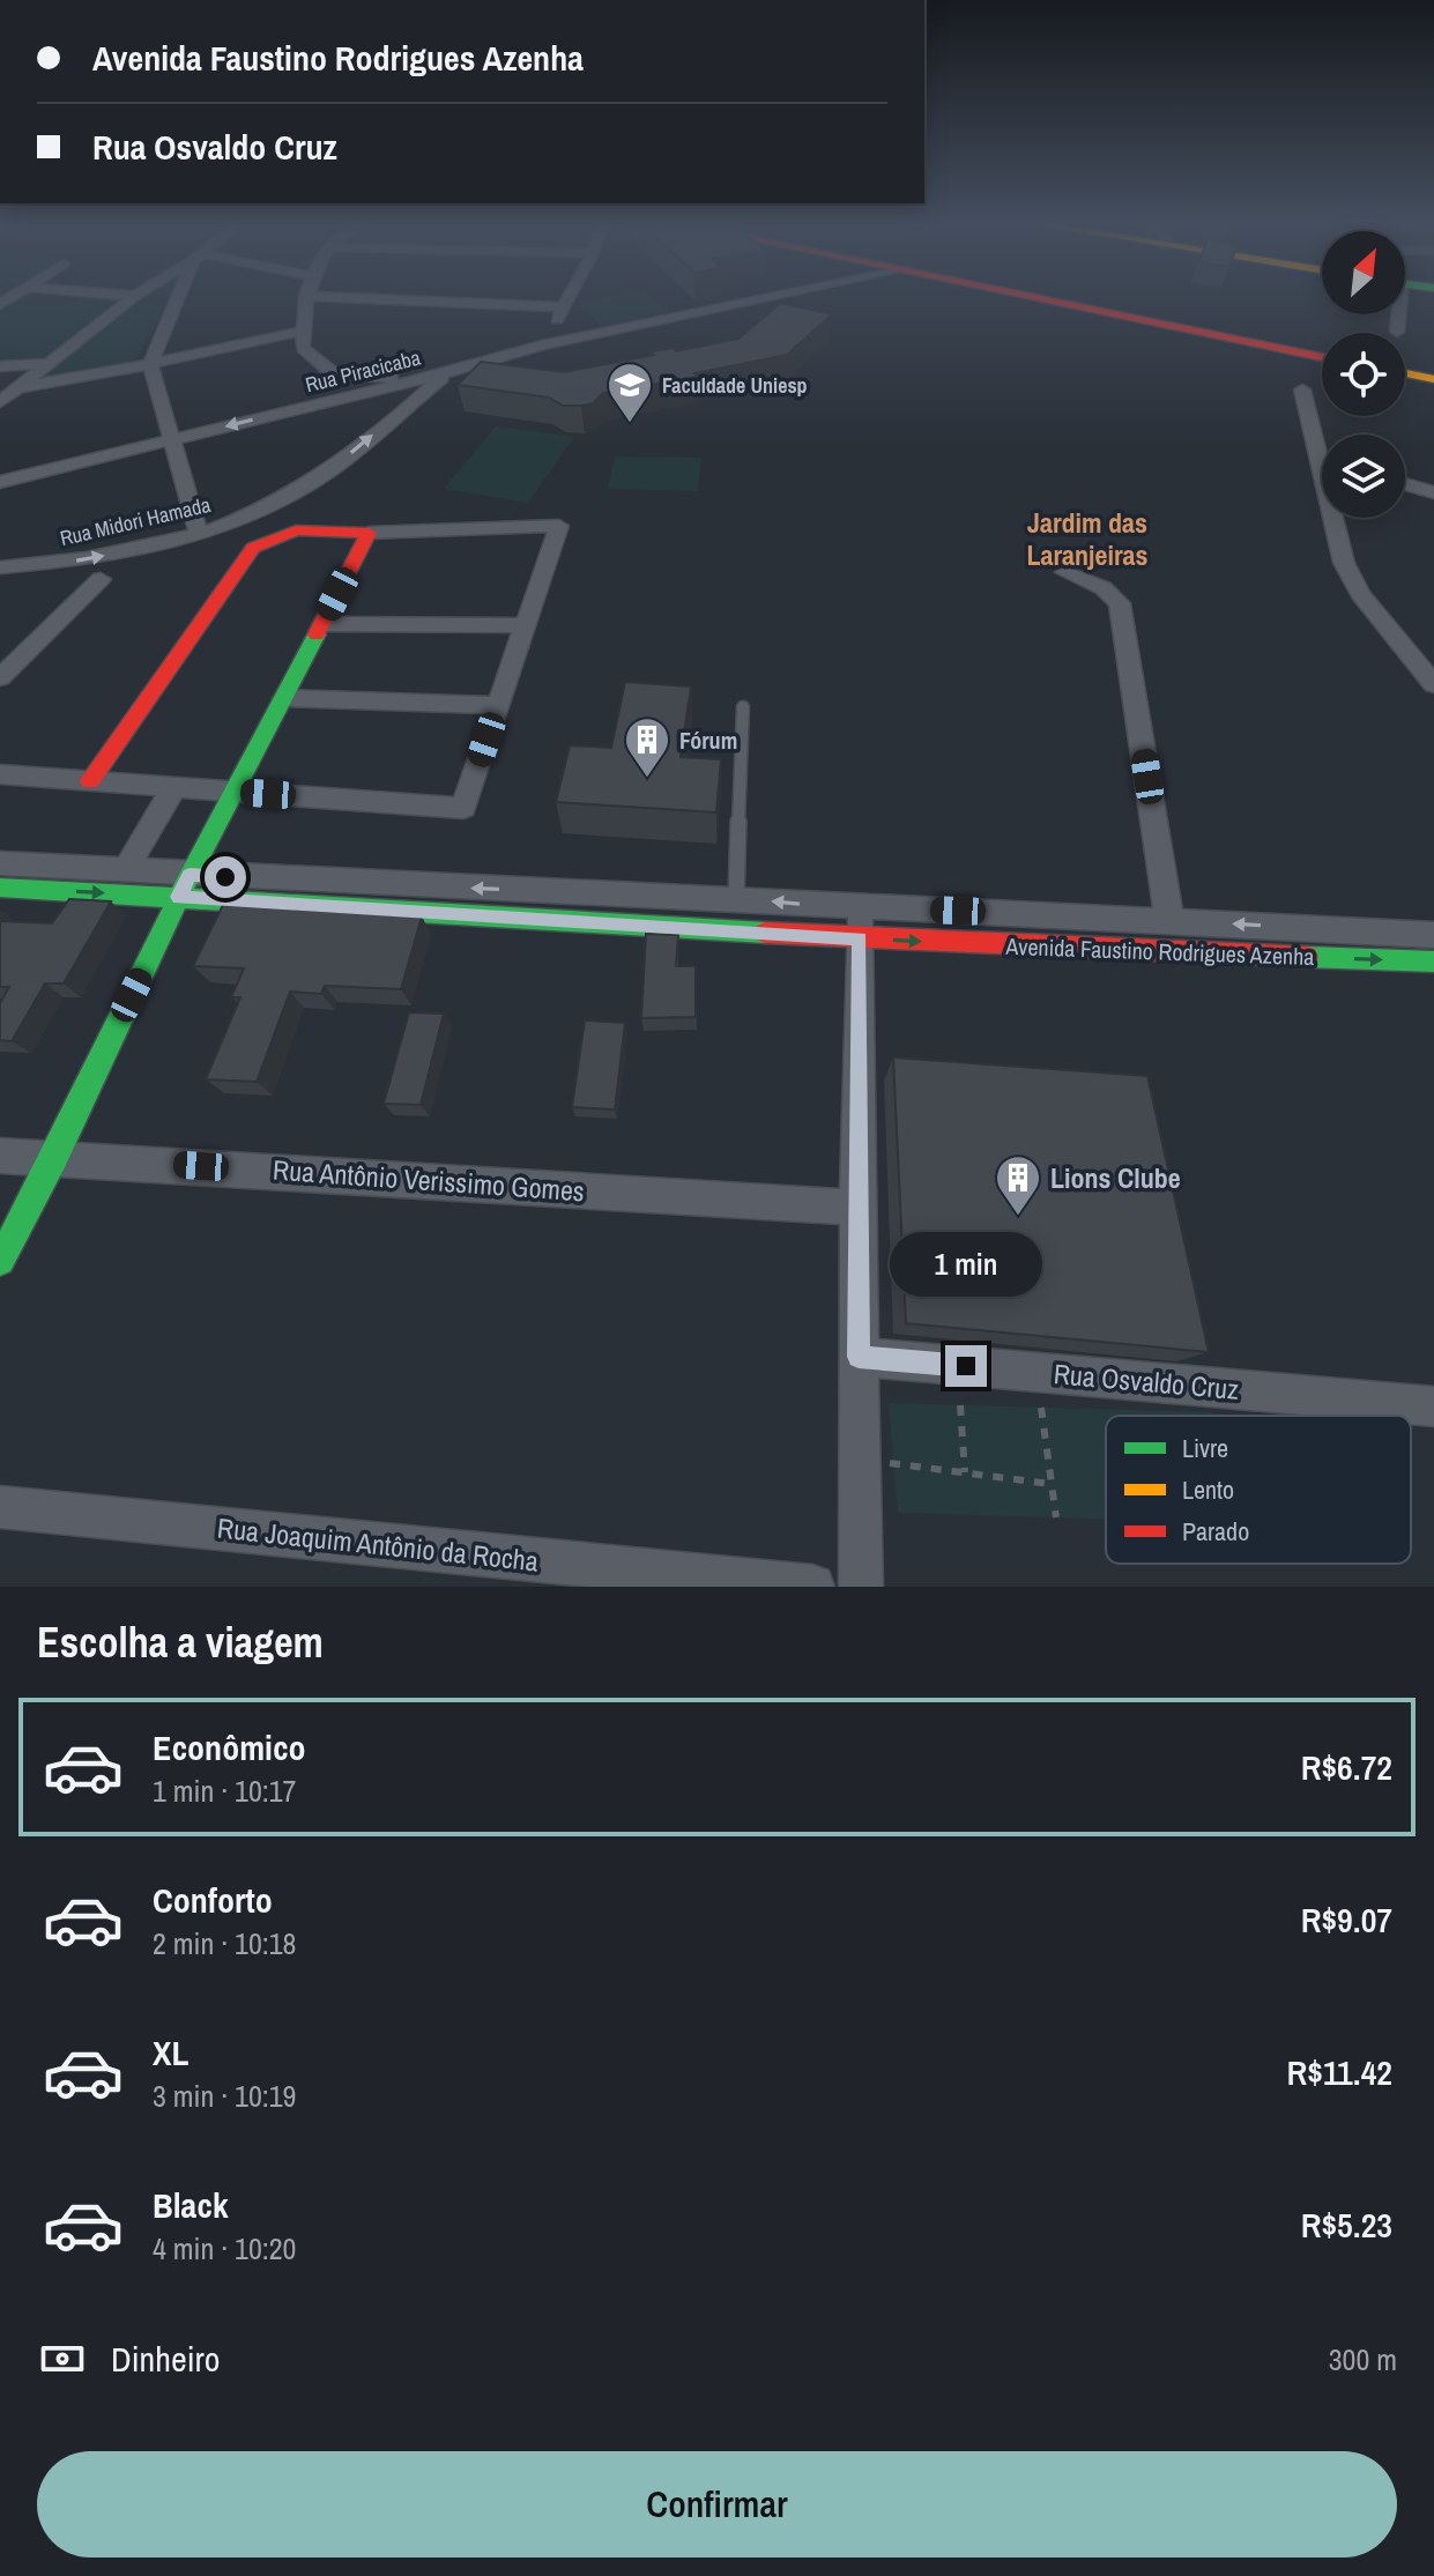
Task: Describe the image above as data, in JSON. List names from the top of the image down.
{
  "streets": {
    "street": [
      "Rua Piracicaba",
      "Rua Midori Hamada",
      "Avenida Faustino Rodrigues Azenha",
      "Rua Antônio Verissimo Gomes",
      "Rua Osvaldo Cruz",
      "Rua Joaquim Antônio da Rocha"
    ]
  },
  "crossings": [
    ["Rua Piracicaba", "Rua Midori Hamada"]
  ],
  "districts": ["Jardim das Laranjeiras"],
  "places": {
    "school or university": ["Faculdade Uniesp"],
    "building": ["Fórum", "Lions Clube"]
  },
  "legend": ["Livre", "Lento", "Parado"],
  "north": "top right",
  "page": {
    "banner": ["Avenida Faustino Rodrigues Azenha", "Rua Osvaldo Cruz"],
    "bubble": "1 min",
    "heading": "Escolha a viagem",
    "list": [
      {
        "name": "Econômico",
        "note": "1 min · 10:17",
        "value": "R$6.72"
      },
      {
        "name": "Conforto",
        "note": "2 min · 10:18",
        "value": "R$9.07"
      },
      {
        "name": "XL",
        "note": "3 min · 10:19",
        "value": "R$11.42"
      },
      {
        "name": "Black",
        "note": "4 min · 10:20",
        "value": "R$5.23"
      }
    ],
    "pay": ["Dinheiro", "300 m"],
    "buttons": "Confirmar"
  }
}
